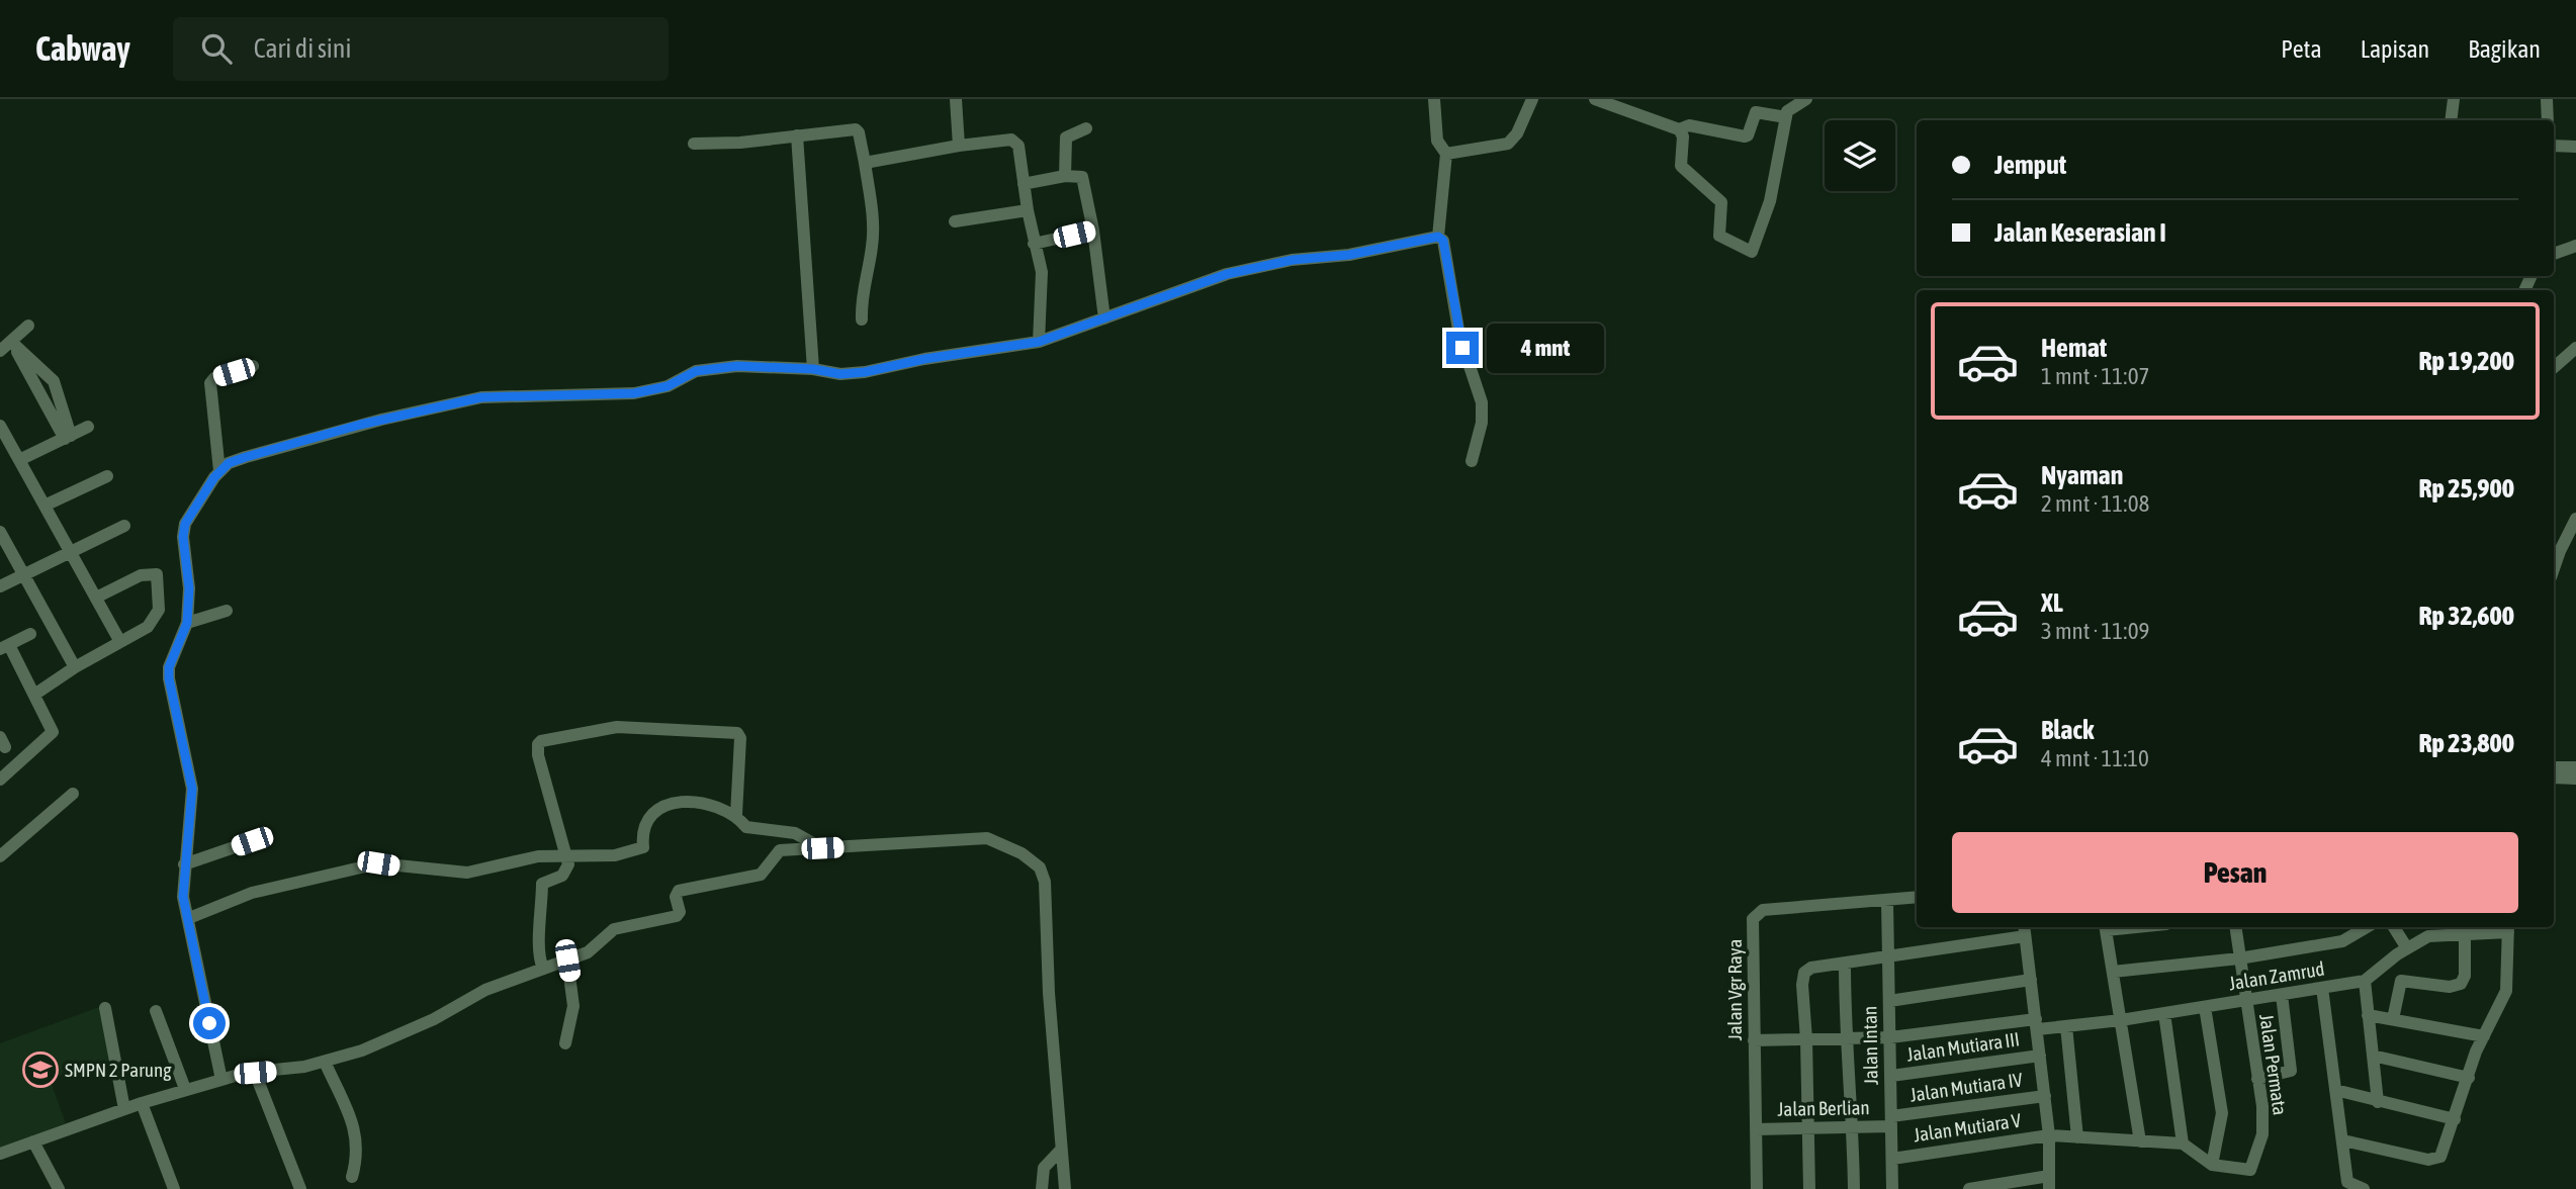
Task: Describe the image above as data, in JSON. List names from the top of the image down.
{
  "streets": {
    "street": [
      "Jalan Zamrud",
      "Jalan Vgr Raya",
      "Jalan Intan",
      "Jalan Mutiara III",
      "Jalan Permata",
      "Jalan Mutiara IV",
      "Jalan Berlian",
      "Jalan Mutiara V"
    ]
  },
  "crossings": [
    ["Jalan Zamrud", "Jalan Vgr Raya"],
    ["Jalan Zamrud", "Jalan Intan"],
    ["Jalan Zamrud", "Jalan Permata"],
    ["Jalan Vgr Raya", "Jalan Intan"],
    ["Jalan Vgr Raya", "Jalan Berlian"],
    ["Jalan Intan", "Jalan Mutiara III"],
    ["Jalan Intan", "Jalan Mutiara IV"],
    ["Jalan Intan", "Jalan Berlian"],
    ["Jalan Intan", "Jalan Mutiara V"],
    ["Jalan Mutiara IV", "Jalan Berlian"]
  ],
  "places": {
    "school or university": ["SMPN 2 Parung"]
  },
  "page": {
    "header": "Cabway",
    "search": "Cari di sini",
    "nav": ["Peta", "Lapisan", "Bagikan"],
    "banner": ["Jemput", "Jalan Keserasian I"],
    "list": [
      {
        "name": "Hemat",
        "note": "1 mnt · 11:07",
        "value": "Rp 19,200"
      },
      {
        "name": "Nyaman",
        "note": "2 mnt · 11:08",
        "value": "Rp 25,900"
      },
      {
        "name": "XL",
        "note": "3 mnt · 11:09",
        "value": "Rp 32,600"
      },
      {
        "name": "Black",
        "note": "4 mnt · 11:10",
        "value": "Rp 23,800"
      }
    ],
    "bubble": "4 mnt",
    "buttons": "Pesan"
  }
}
